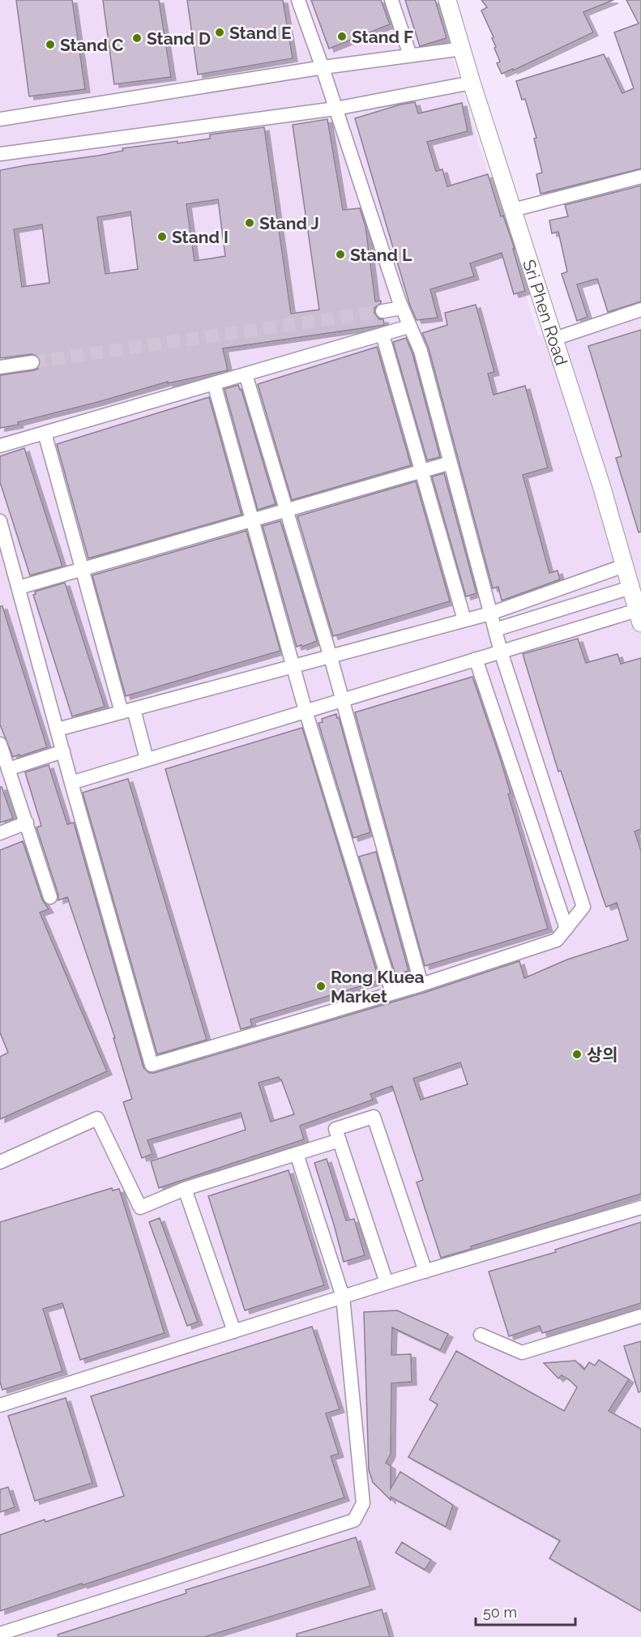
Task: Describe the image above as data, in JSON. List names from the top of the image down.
{
  "streets": {
    "main road": ["Sri Phen Road"]
  },
  "places": [
    "Stand E",
    "Stand F",
    "Stand D",
    "Stand C",
    "Stand J",
    "Stand I",
    "Stand L",
    "Rong Kluea Market",
    "상의"
  ],
  "scale_bar": "50 m"
}
